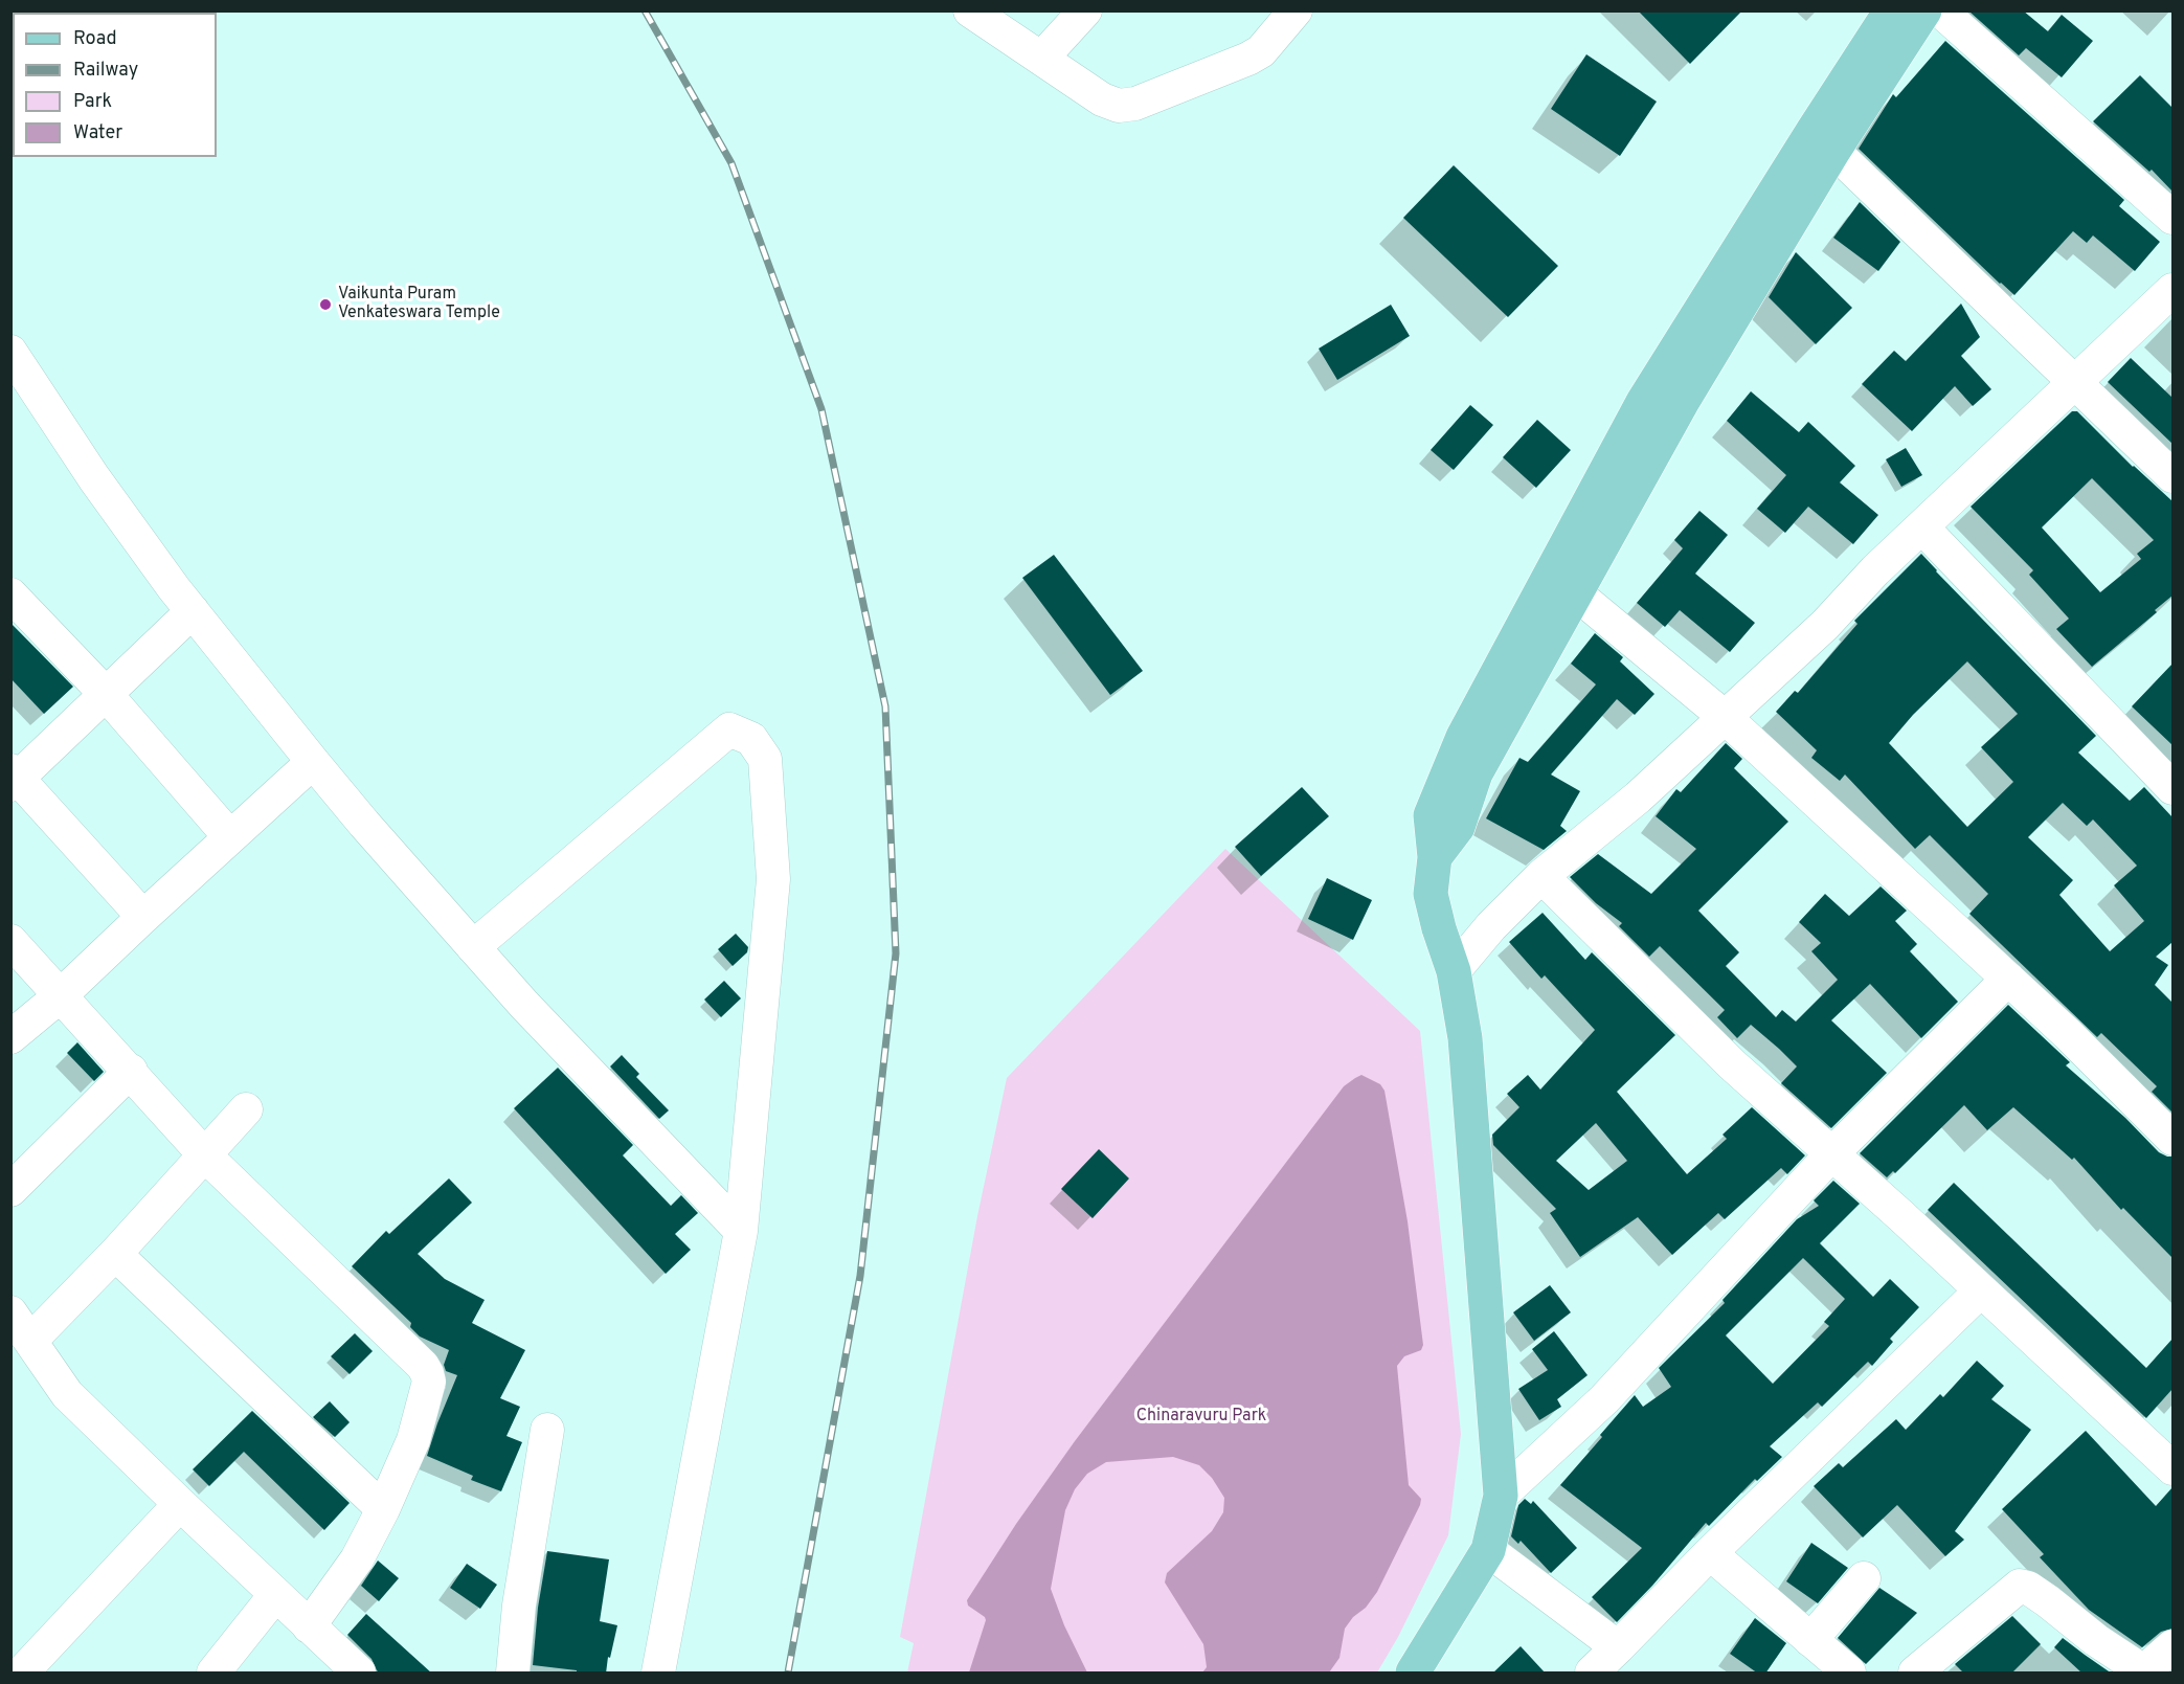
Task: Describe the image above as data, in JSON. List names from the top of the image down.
{
  "parks": ["Chinaravuru Park"],
  "places": ["Vaikunta Puram Venkateswara Temple"],
  "legend": [
    "Road",
    "Railway",
    "Park",
    "Water"
  ]
}
